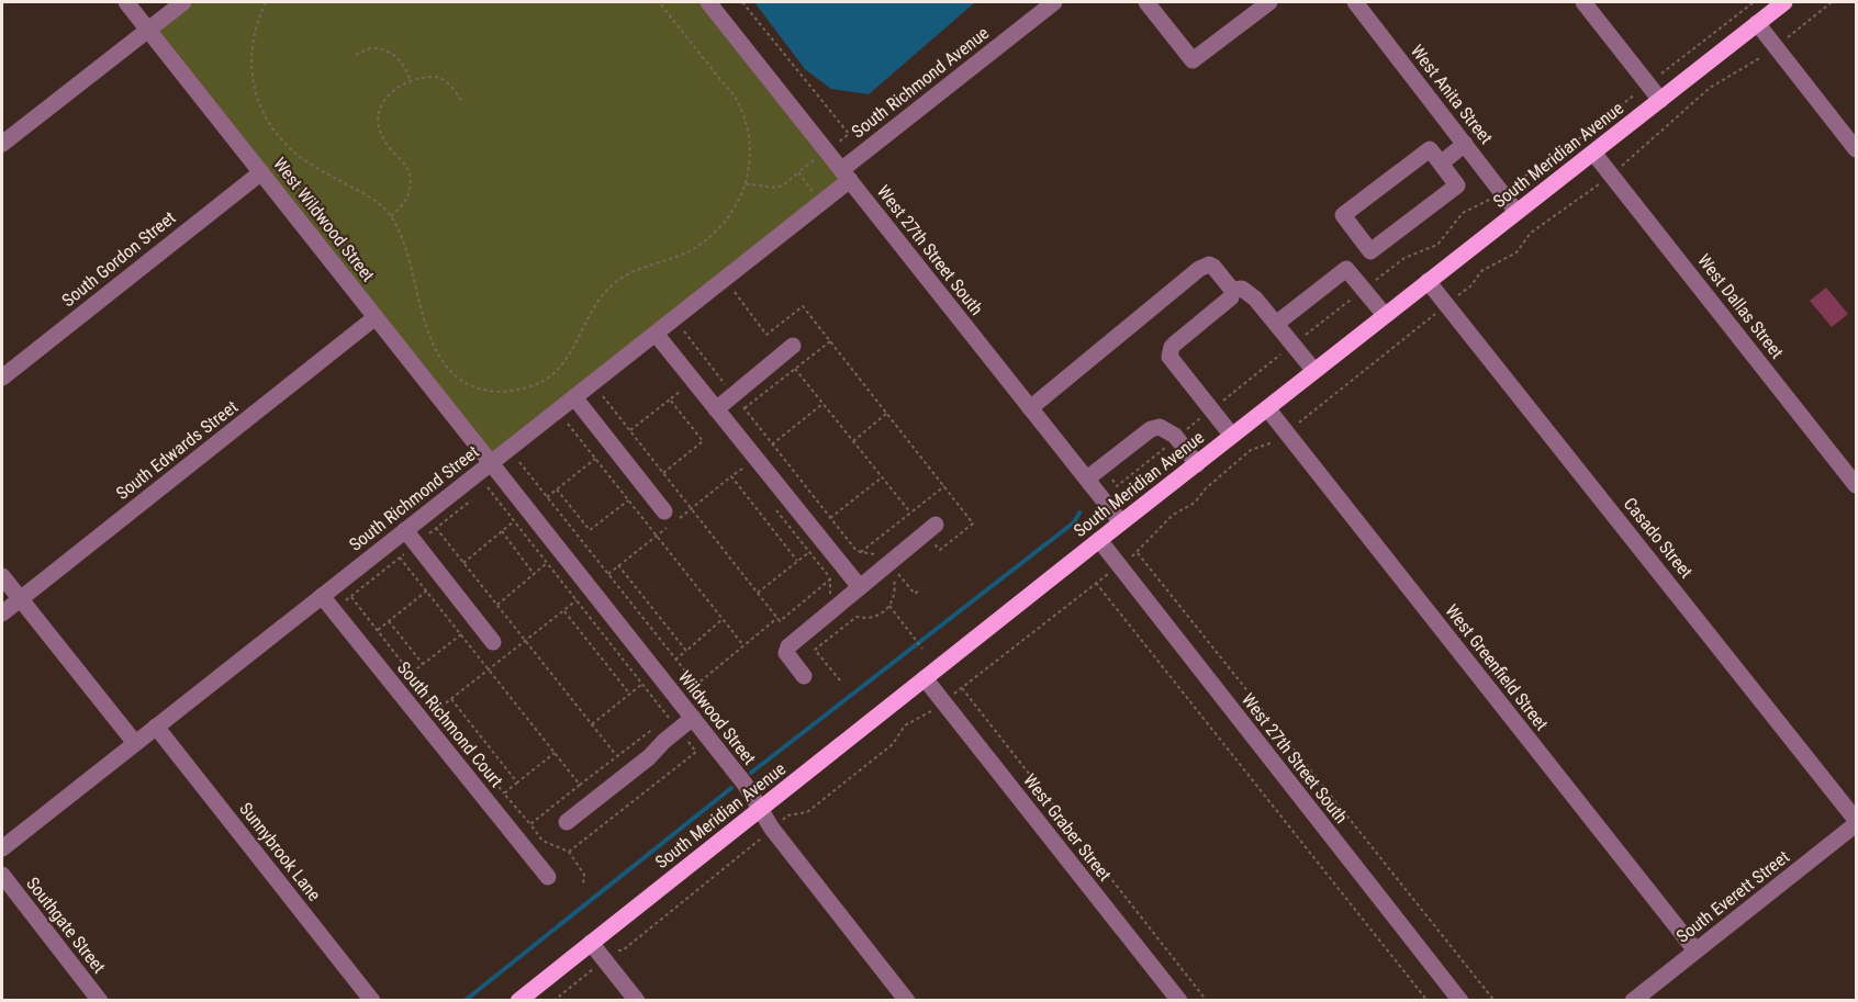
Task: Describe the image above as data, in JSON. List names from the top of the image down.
{
  "streets": {
    "main road": ["South Meridian Avenue"],
    "street": [
      "South Richmond Avenue",
      "West Anita Street",
      "West Wildwood Street",
      "West 27th Street South",
      "South Gordon Street",
      "West Dallas Street",
      "South Edwards Street",
      "South Richmond Street",
      "Casado Street",
      "West Greenfield Street",
      "Wildwood Street",
      "South Richmond Court",
      "West Graber Street",
      "Sunnybrook Lane",
      "South Everett Street",
      "Southgate Street"
    ]
  },
  "crossings": [
    ["South Richmond Avenue", "West 27th Street South"],
    ["South Richmond Avenue", "South Richmond Street"],
    ["West Anita Street", "South Meridian Avenue"],
    ["South Meridian Avenue", "West 27th Street South"],
    ["South Meridian Avenue", "West Dallas Street"],
    ["South Meridian Avenue", "Casado Street"],
    ["South Meridian Avenue", "West Greenfield Street"],
    ["South Meridian Avenue", "Wildwood Street"],
    ["South Meridian Avenue", "West Graber Street"],
    ["West Wildwood Street", "South Gordon Street"],
    ["West Wildwood Street", "South Edwards Street"],
    ["West Wildwood Street", "South Richmond Street"],
    ["West Wildwood Street", "Wildwood Street"],
    ["West 27th Street South", "South Richmond Street"],
    ["South Richmond Street", "Wildwood Street"],
    ["South Richmond Street", "South Richmond Court"],
    ["South Richmond Street", "Sunnybrook Lane"],
    ["Casado Street", "South Everett Street"],
    ["West Greenfield Street", "South Everett Street"]
  ]
}
